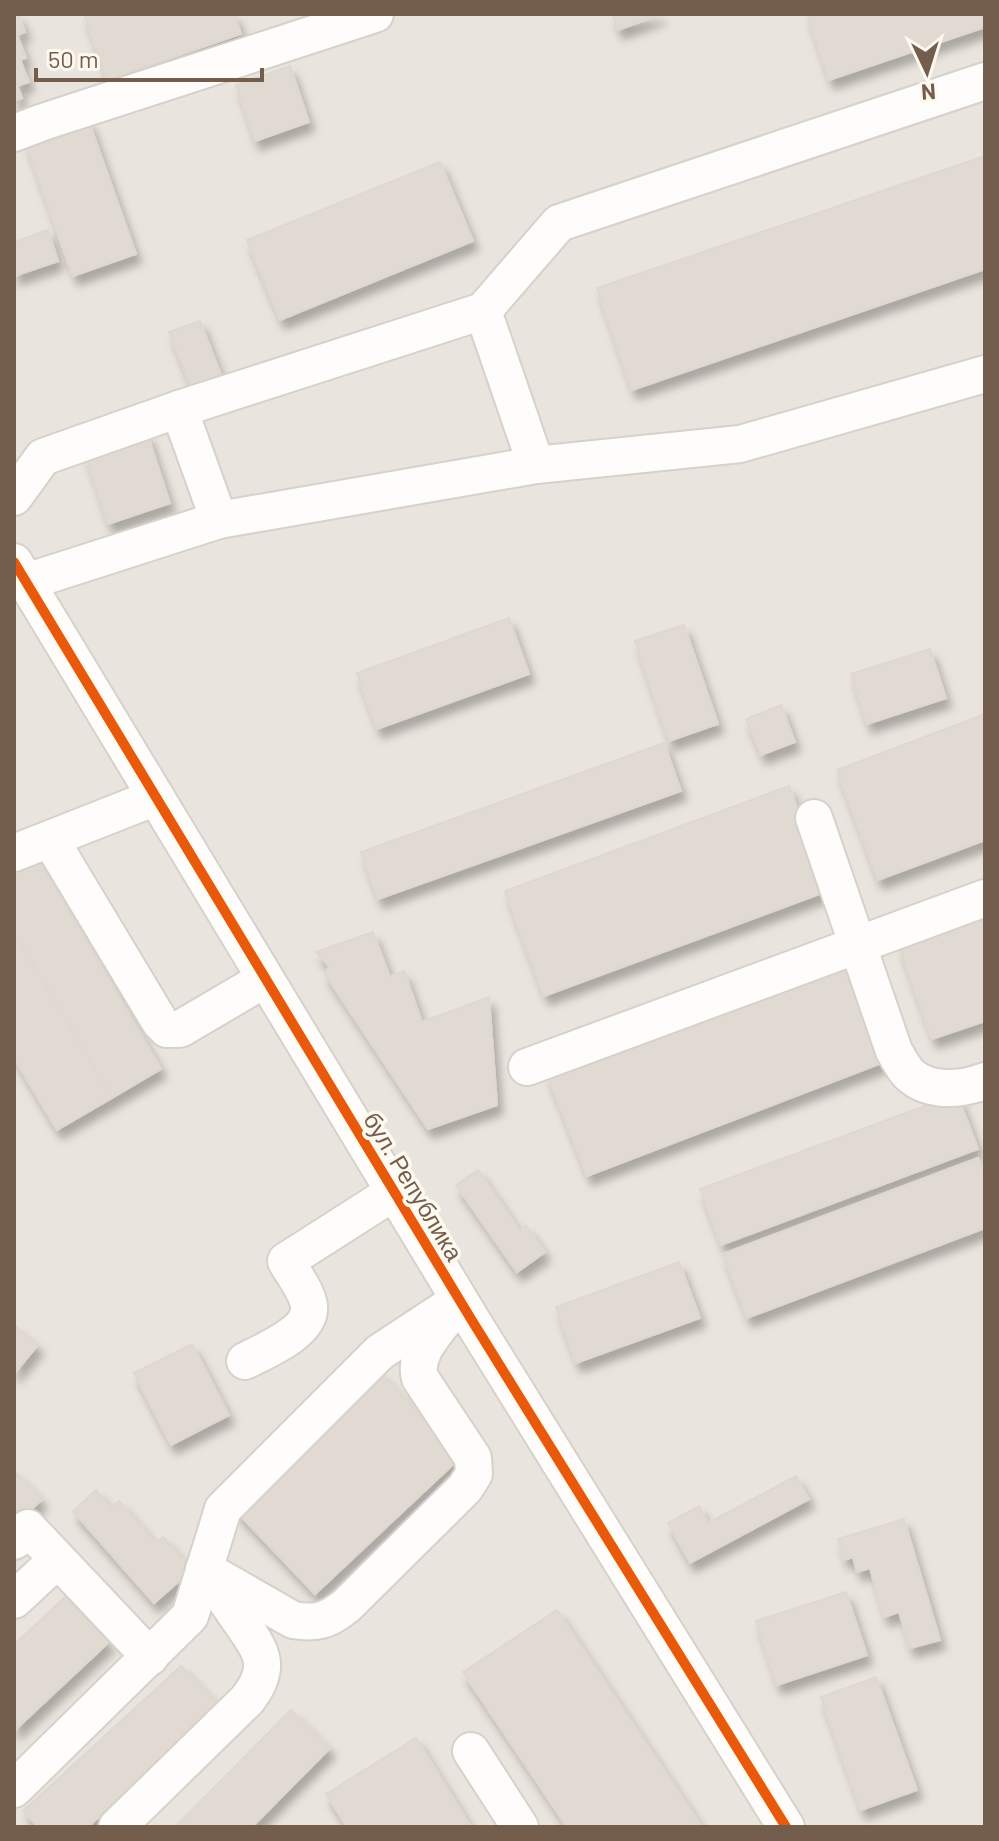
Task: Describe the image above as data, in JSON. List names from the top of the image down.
{
  "streets": {
    "street": ["бул. Република"]
  },
  "scale_bar": "50 m",
  "north": "bottom"
}
